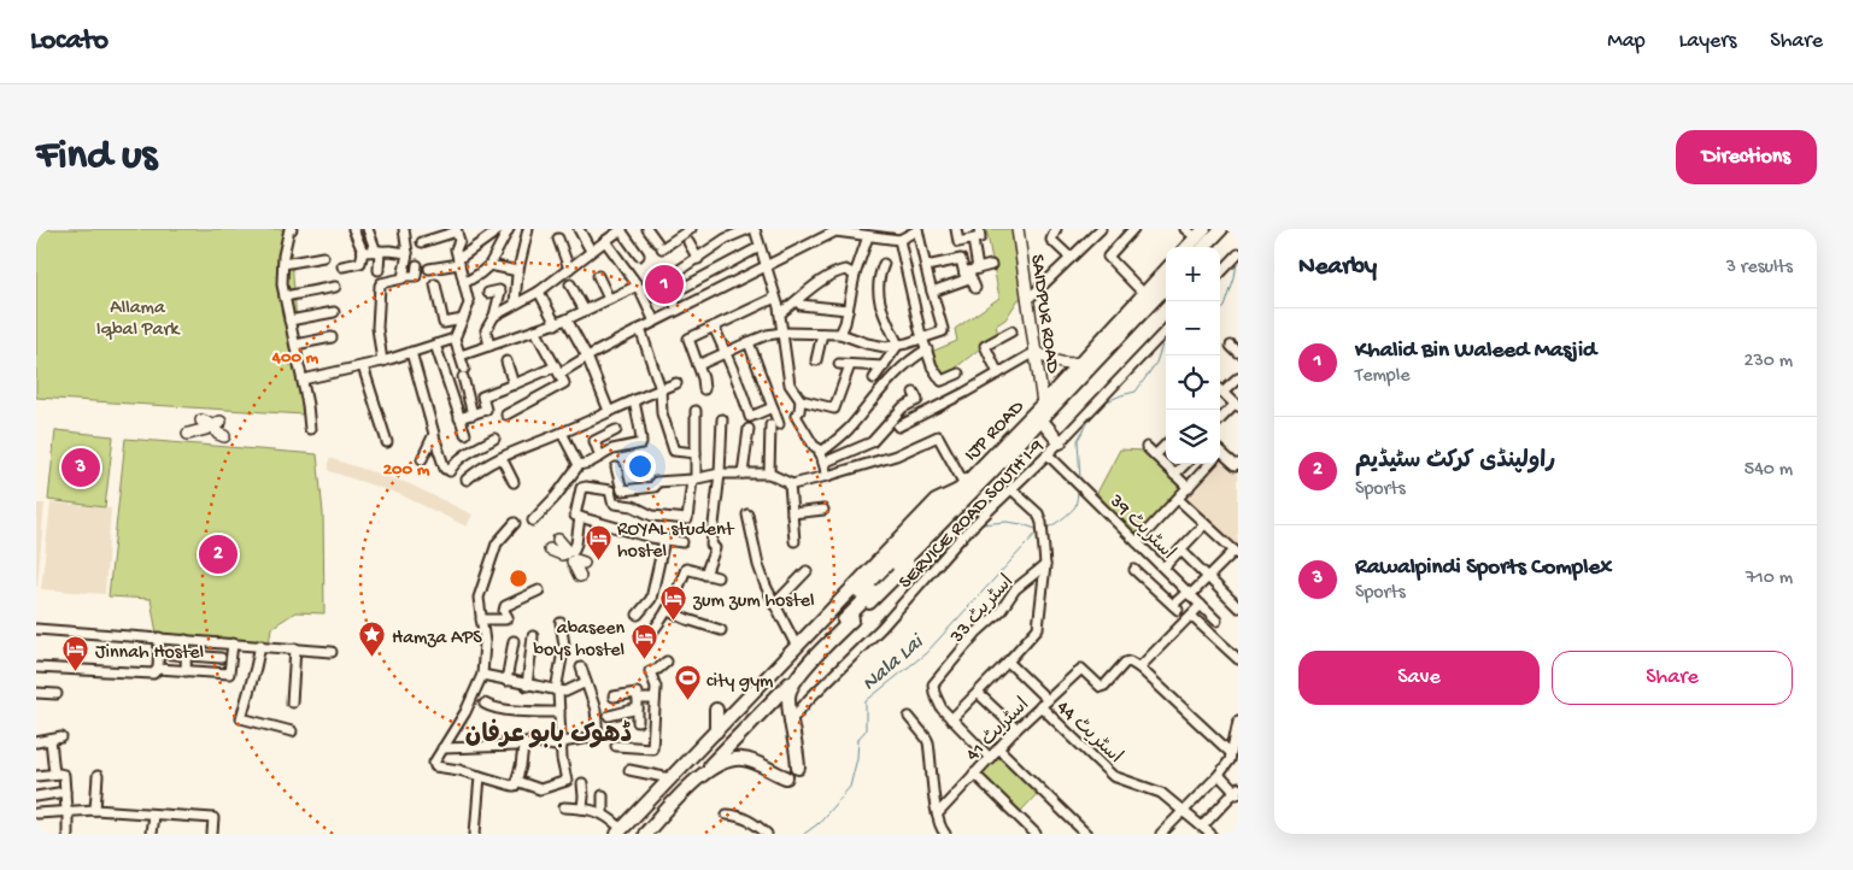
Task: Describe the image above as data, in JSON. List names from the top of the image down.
{
  "streets": {
    "highway": ["IJP ROAD"],
    "main road": ["SAIDPUR ROAD"],
    "street": [
      "SERVICE ROAD SOUTH I-9",
      "اسٹریٹ 39",
      "اسٹریٹ 33",
      "اسٹریٹ 41",
      "اسٹریٹ 44"
    ]
  },
  "crossings": [
    ["SAIDPUR ROAD", "IJP ROAD"],
    ["SERVICE ROAD SOUTH I-9", "اسٹریٹ 39"],
    ["اسٹریٹ 33", "اسٹریٹ 41"],
    ["اسٹریٹ 41", "اسٹریٹ 44"]
  ],
  "districts": ["ڈھوک بابو عرفان"],
  "water": ["Nala Lai"],
  "parks": ["Allama Iqbal Park"],
  "places": {
    "hotel": [
      "ROYAL student hostel",
      "zum zum hostel",
      "abaseen boys hostel",
      "Jinnah Hostel"
    ],
    "place": ["Hamza APS"],
    "sports": ["city gym"]
  },
  "page": {
    "header": "Locato",
    "nav": ["Map", "Layers", "Share"],
    "buttons": [
      "Directions",
      ["Save", "Share"]
    ],
    "title": "Find us",
    "heading": ["Nearby", "3 results"],
    "map_buttons": ["+", "−"],
    "pins": ["1", "3", "2"],
    "list": [
      {
        "mark": "1",
        "name": "Khalid Bin Waleed Masjid",
        "note": "Temple",
        "value": "230 m"
      },
      {
        "mark": "2",
        "name": "راولپنڈی کرکٹ سٹیڈیم",
        "note": "Sports",
        "value": "540 m"
      },
      {
        "mark": "3",
        "name": "Rawalpindi Sports Complex",
        "note": "Sports",
        "value": "710 m"
      }
    ]
  },
  "rings": ["400 m", "200 m"]
}
